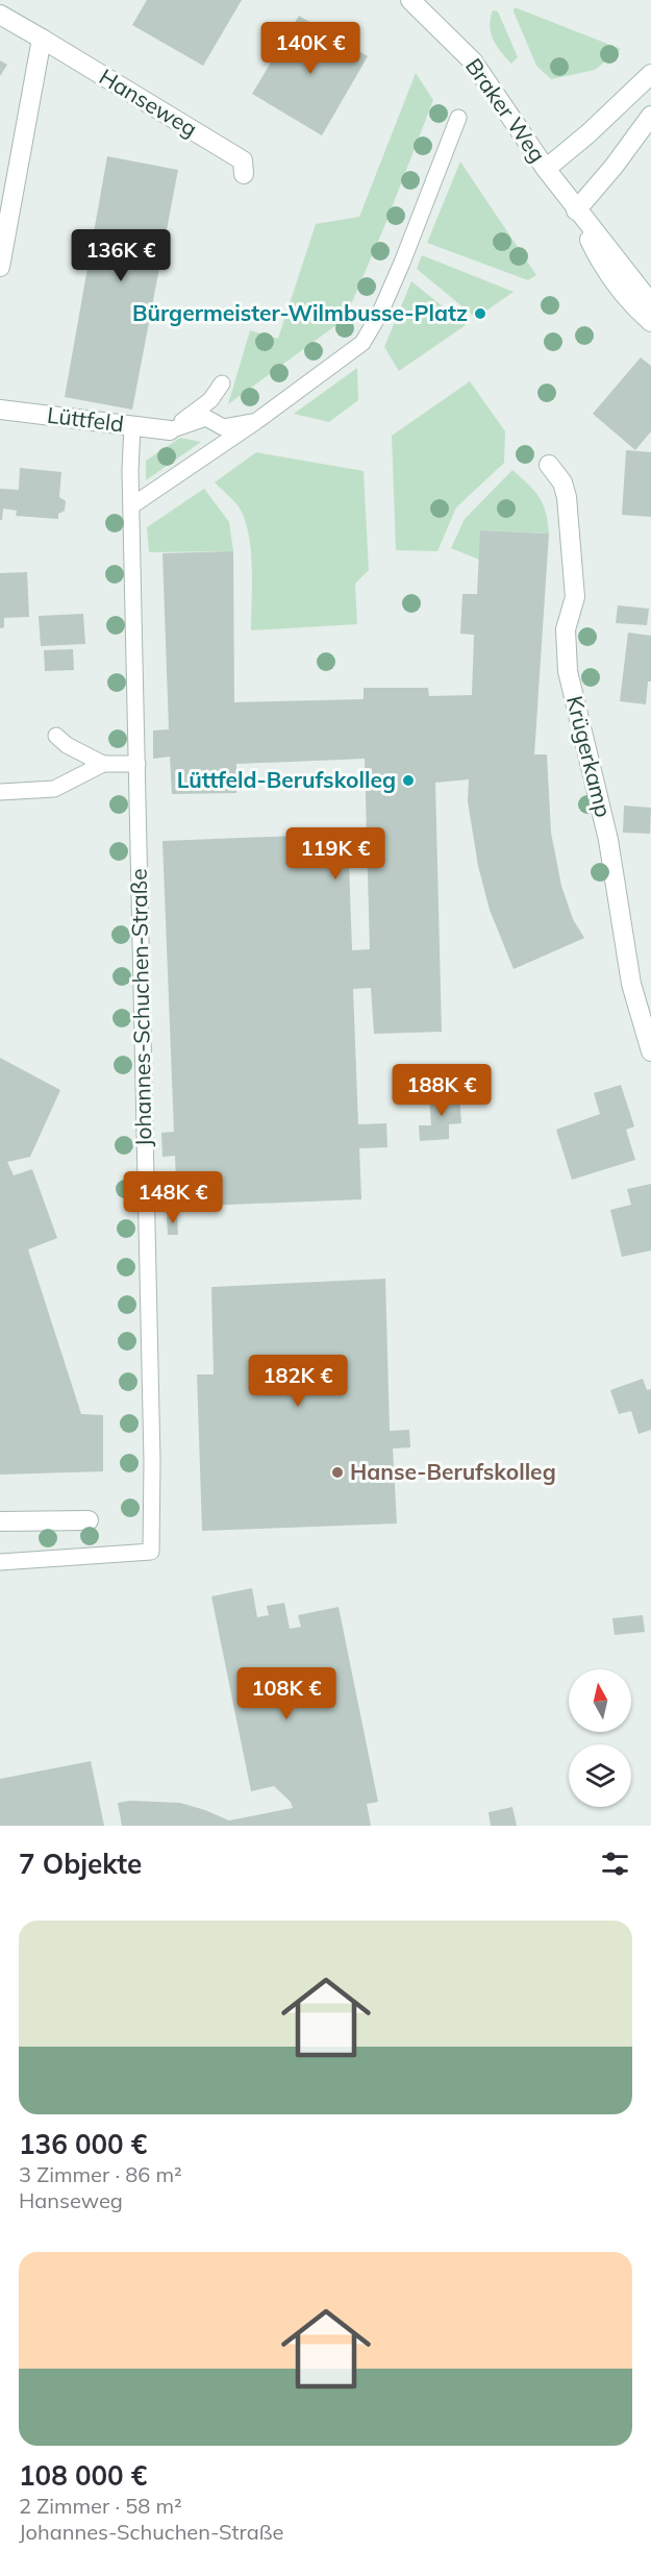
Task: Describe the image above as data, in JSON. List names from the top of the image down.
{
  "streets": {
    "street": [
      "Hanseweg",
      "Braker Weg",
      "Lüttfeld",
      "Krügerkamp"
    ],
    "lane": ["Johannes-Schuchen-Straße"]
  },
  "crossings": [
    ["Lüttfeld", "Johannes-Schuchen-Straße"]
  ],
  "places": ["Bürgermeister-Wilmbusse-Platz", "Lüttfeld-Berufskolleg", "Hanse-Berufskolleg"],
  "north": "top",
  "page": {
    "price": [
      "140K €",
      "136K €",
      "119K €",
      "188K €",
      "148K €",
      "182K €",
      "108K €"
    ],
    "heading": "7 Objekte",
    "list": [
      {
        "name": "136 000 €",
        "note": "3 Zimmer · 86 m² · Hanseweg"
      },
      {
        "name": "108 000 €",
        "note": "2 Zimmer · 58 m² · Johannes-Schuchen-Straße"
      }
    ]
  }
}
